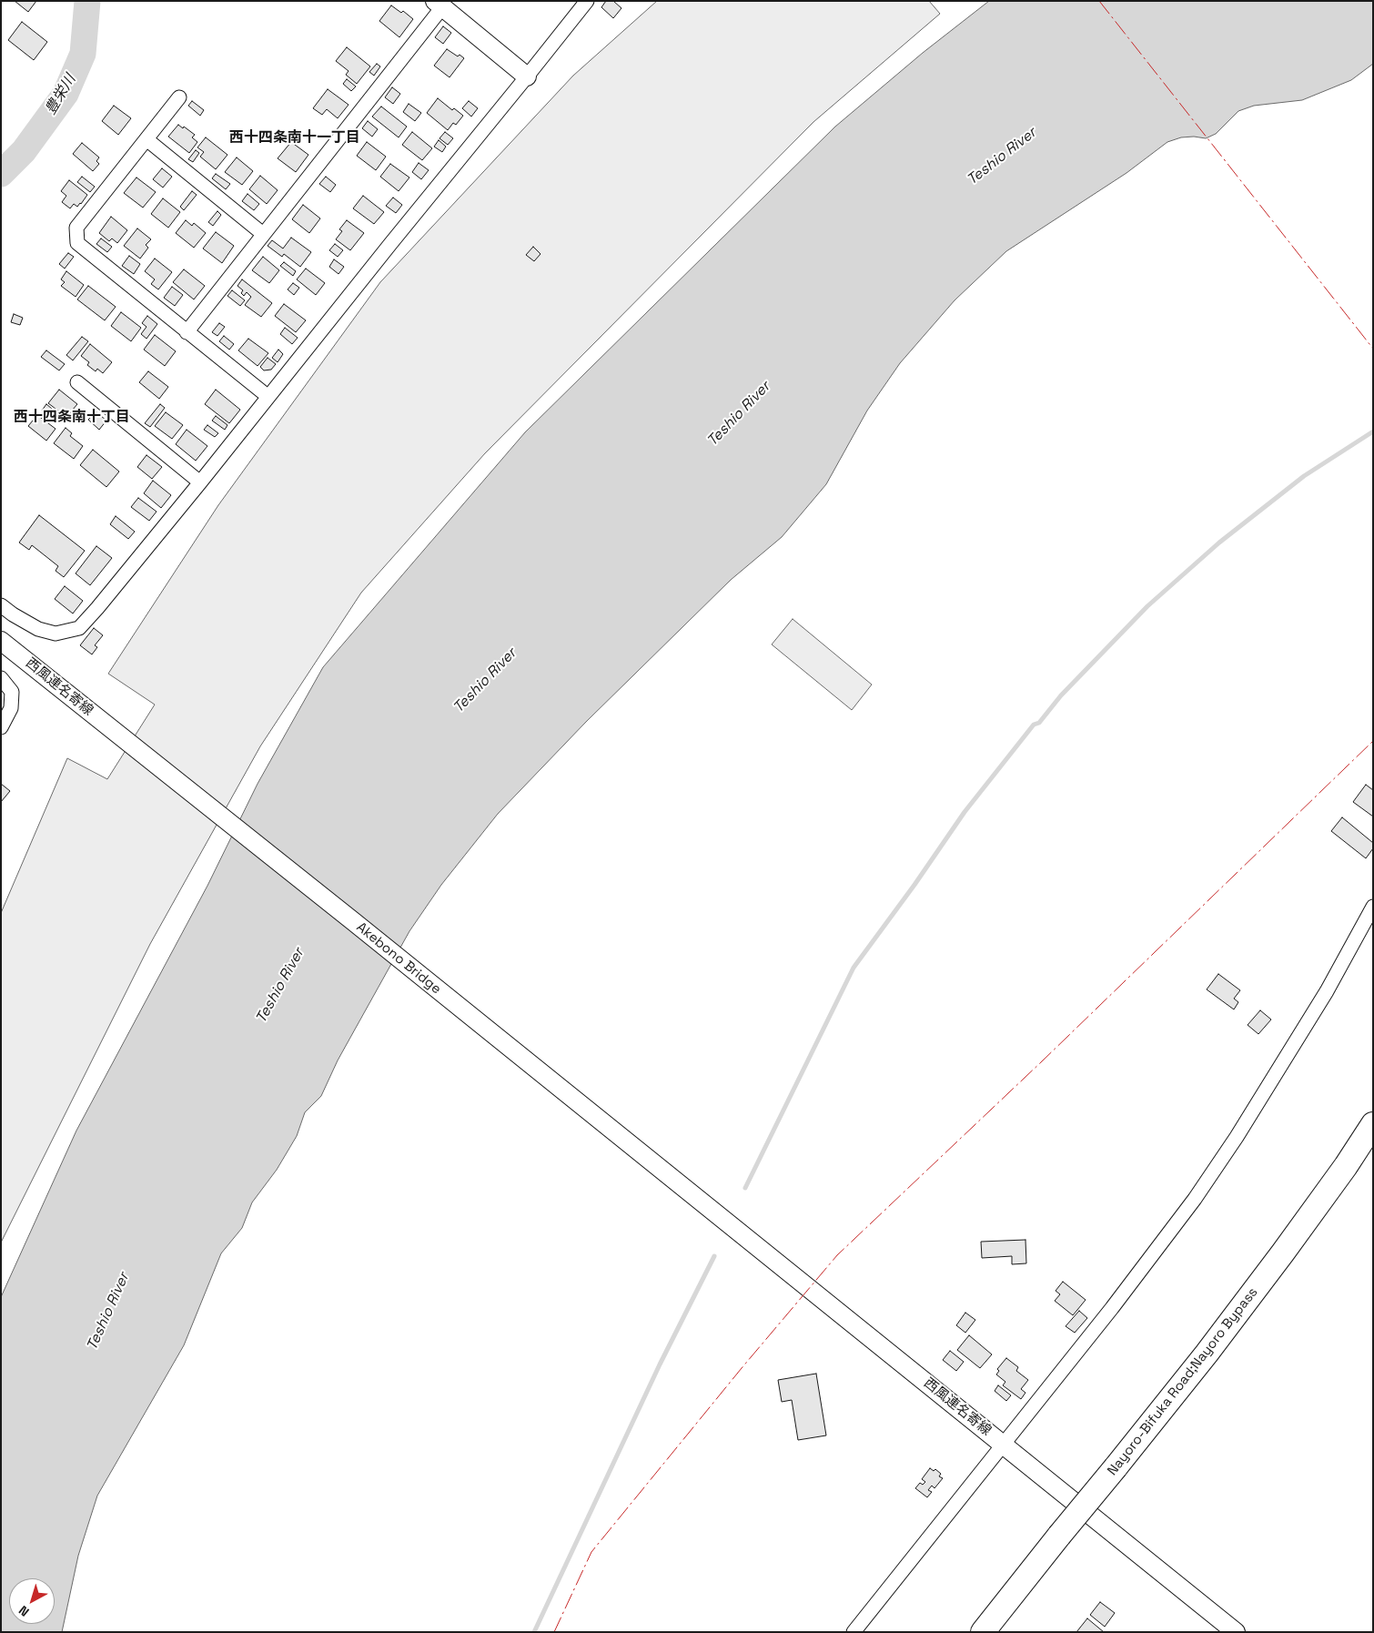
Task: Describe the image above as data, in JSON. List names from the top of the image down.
{
  "streets": {
    "highway": ["Nayoro-Bifuka Road;Nayoro Bypass"],
    "main road": ["西風連名寄線", "Akebono Bridge"]
  },
  "crossings": [
    ["西風連名寄線", "Akebono Bridge"]
  ],
  "districts": ["西十四条南十一丁目", "西十四条南十丁目"],
  "water": ["豊栄川", "Teshio River"],
  "north": "bottom left"
}
